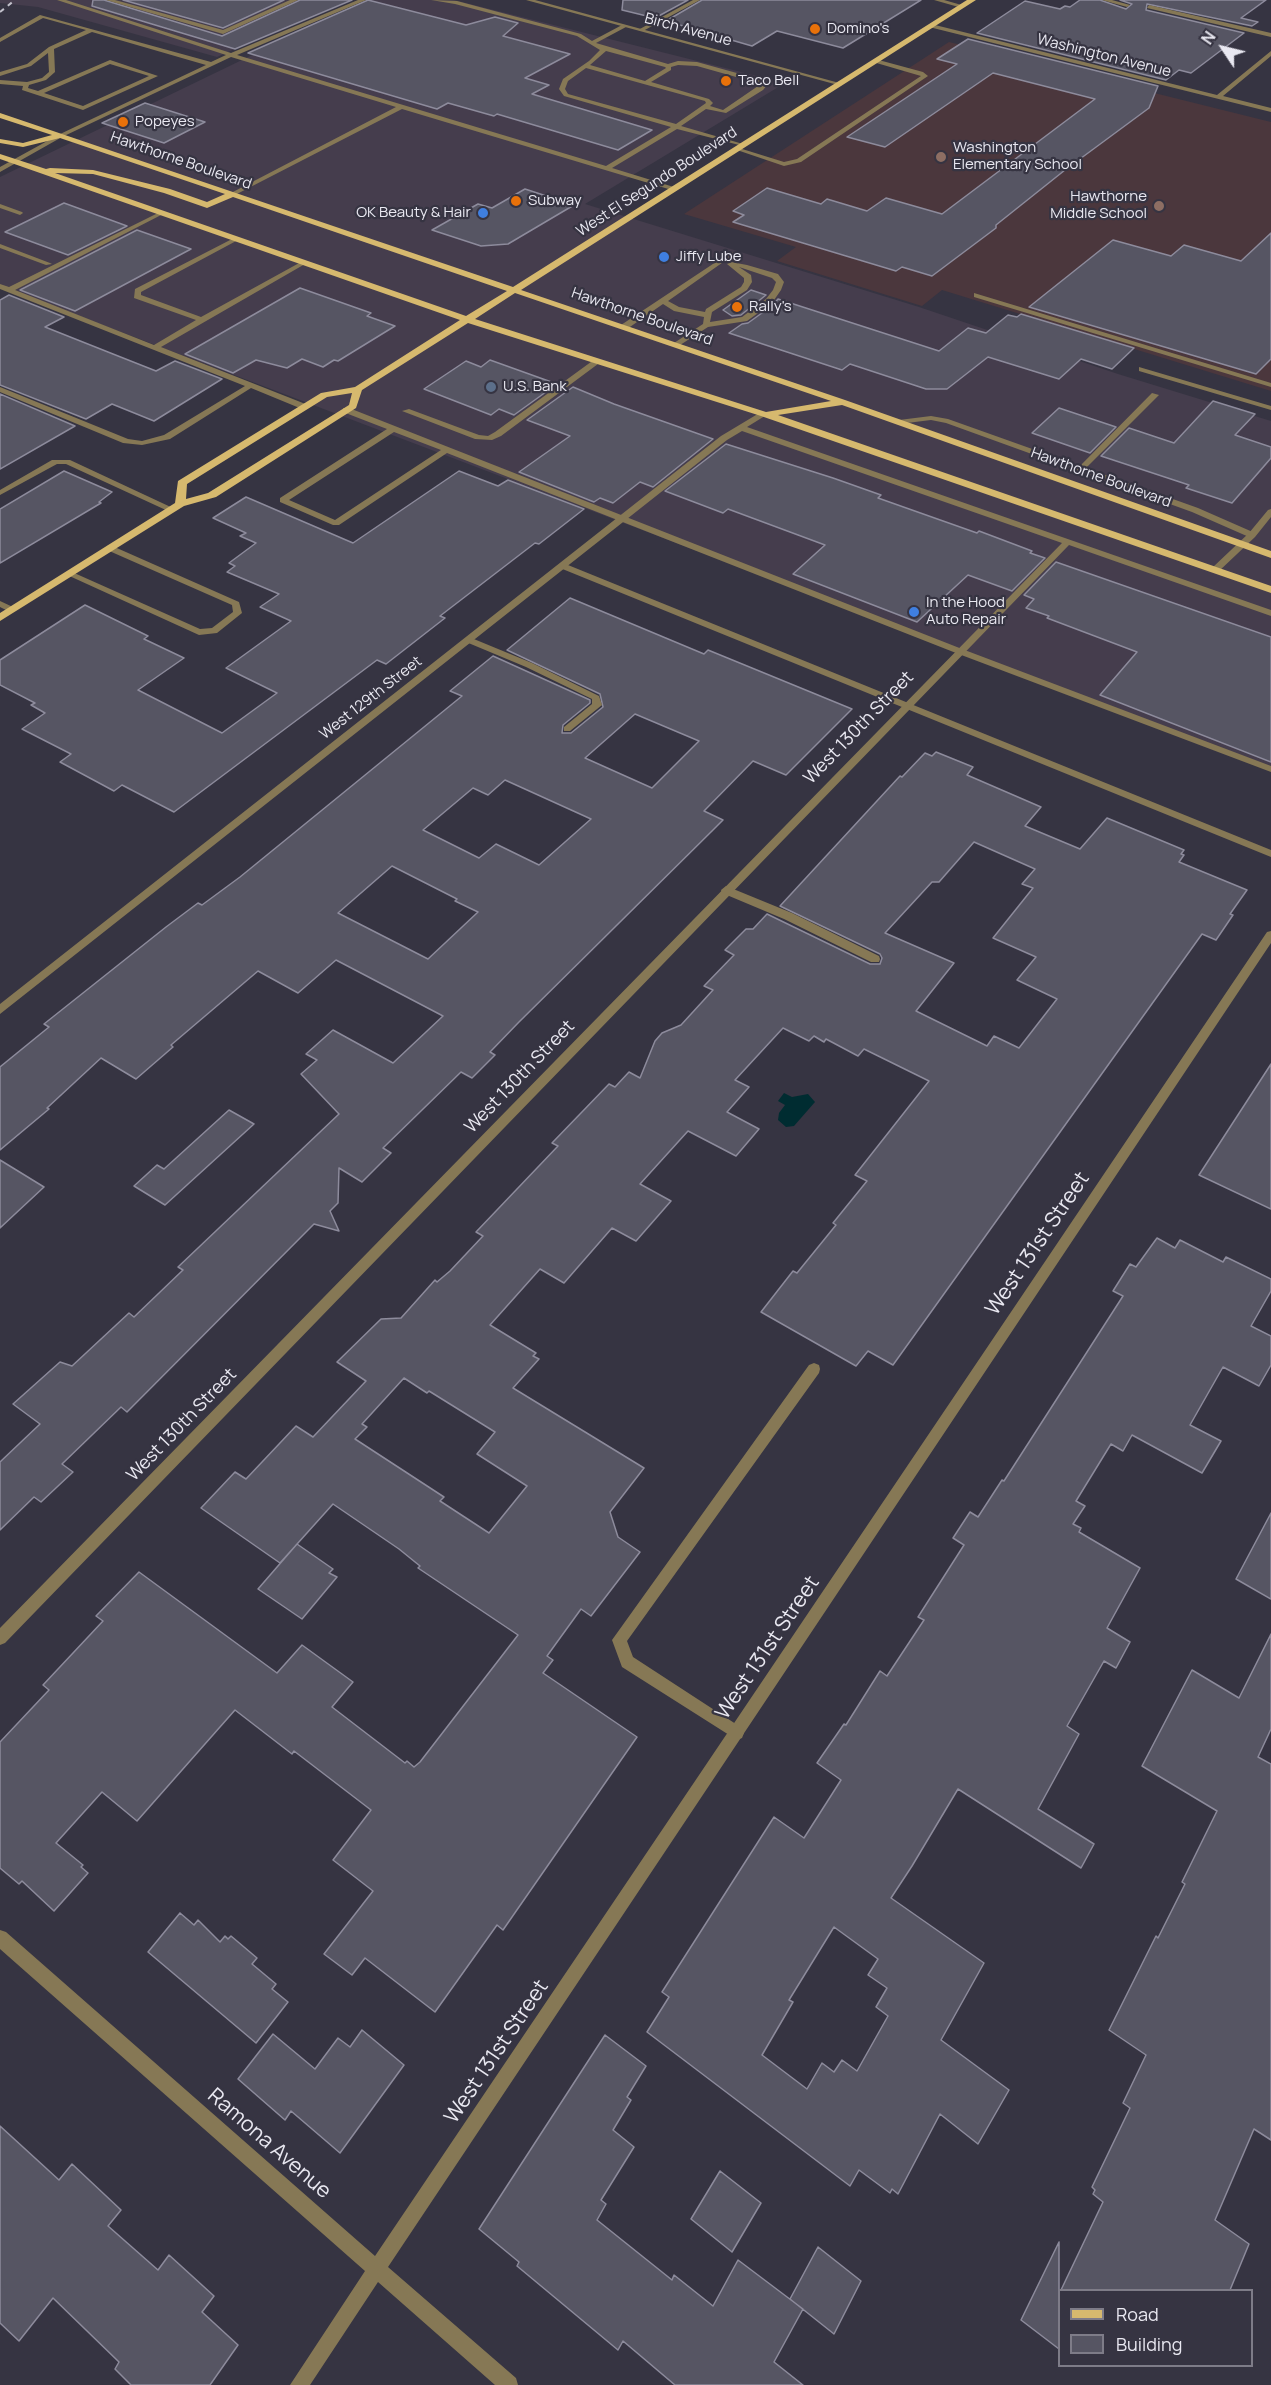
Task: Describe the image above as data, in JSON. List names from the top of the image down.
{
  "streets": {
    "main road": ["Hawthorne Boulevard", "West El Segundo Boulevard"],
    "street": [
      "Birch Avenue",
      "Washington Avenue",
      "West 129th Street",
      "West 130th Street",
      "West 131st Street",
      "Ramona Avenue"
    ]
  },
  "crossings": [
    ["Birch Avenue", "West El Segundo Boulevard"],
    ["Washington Avenue", "West El Segundo Boulevard"],
    ["Hawthorne Boulevard", "West El Segundo Boulevard"],
    ["West 131st Street", "Ramona Avenue"]
  ],
  "places": [
    "Domino's",
    "Taco Bell",
    "Popeyes",
    "Washington Elementary School",
    "Subway",
    "Hawthorne Middle School",
    "OK Beauty & Hair",
    "Jiffy Lube",
    "Rally's",
    "U.S. Bank",
    "In the Hood Auto Repair"
  ],
  "legend": ["Road", "Building"],
  "north": "top left"
}
